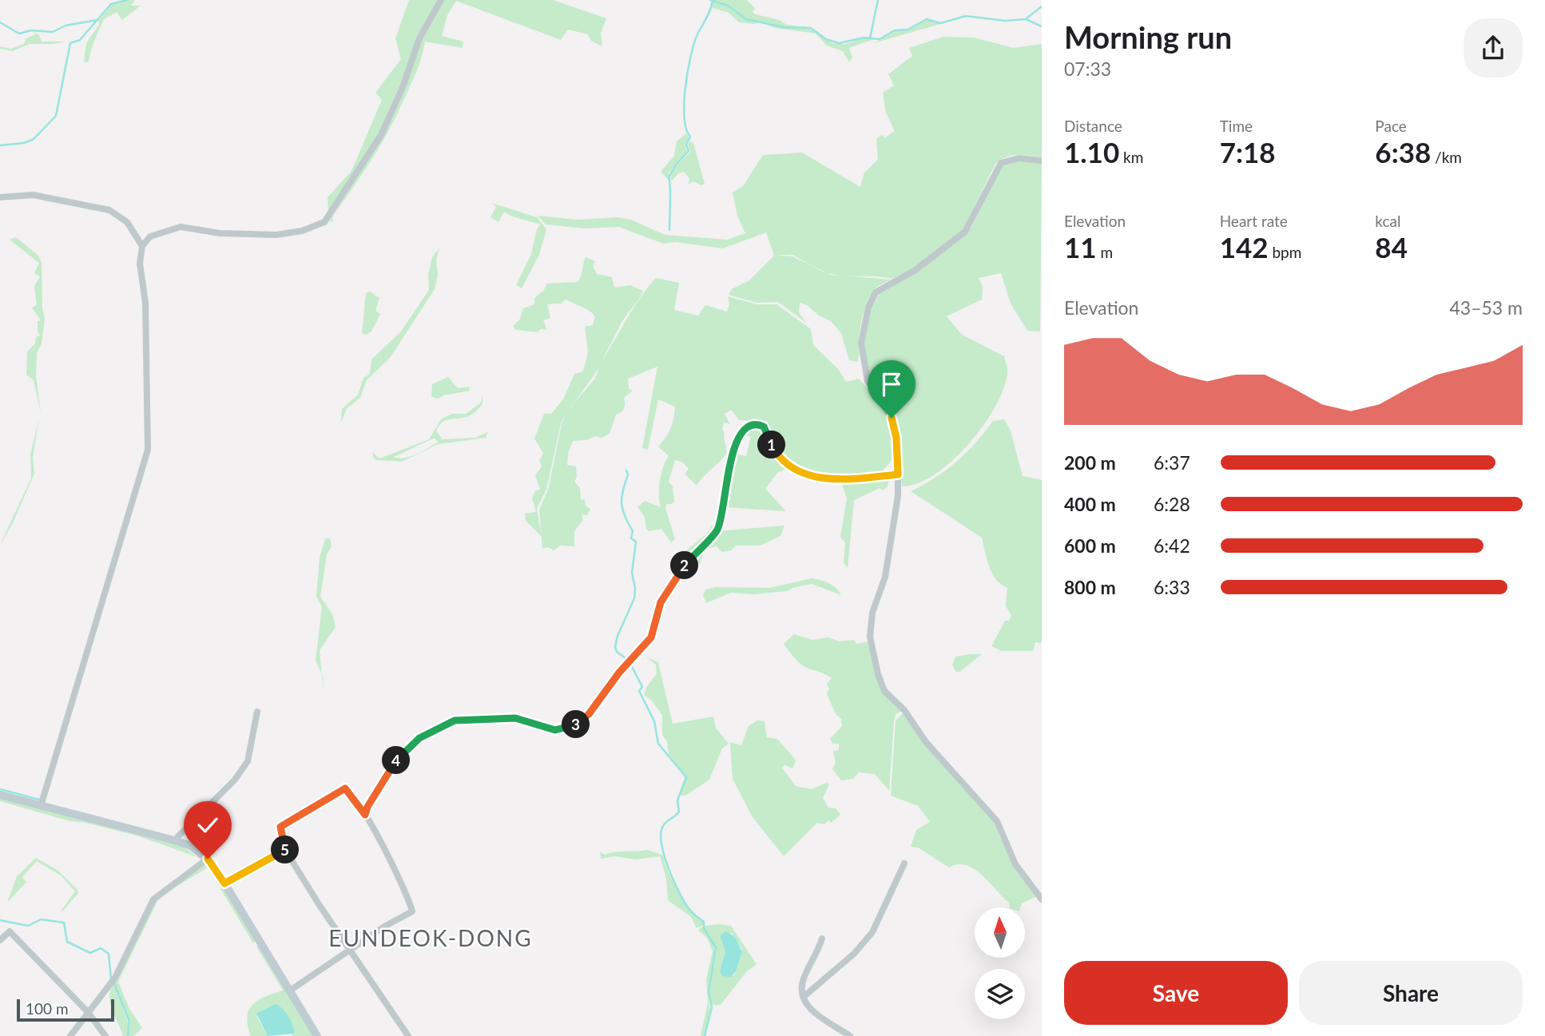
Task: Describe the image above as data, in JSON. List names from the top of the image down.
{
  "districts": ["EUNDEOK-DONG"],
  "scale_bar": "100 m",
  "north": "top",
  "page": {
    "heading": ["Morning run", "07:33"],
    "stats": [
      ["Distance", "1.10 km"],
      ["Time", "7:18"],
      ["Pace", "6:38 /km"],
      ["Elevation", "11 m"],
      ["Heart rate", "142 bpm"],
      ["kcal", "84"]
    ],
    "chart": ["Elevation", "43–53 m"],
    "pins": [
      "1",
      "2",
      "3",
      "4",
      "5"
    ],
    "list": [
      {
        "name": "200 m",
        "note": "6:37"
      },
      {
        "name": "400 m",
        "note": "6:28"
      },
      {
        "name": "600 m",
        "note": "6:42"
      },
      {
        "name": "800 m",
        "note": "6:33"
      }
    ],
    "buttons": ["Save", "Share"],
    "scale": "100 m"
  }
}
